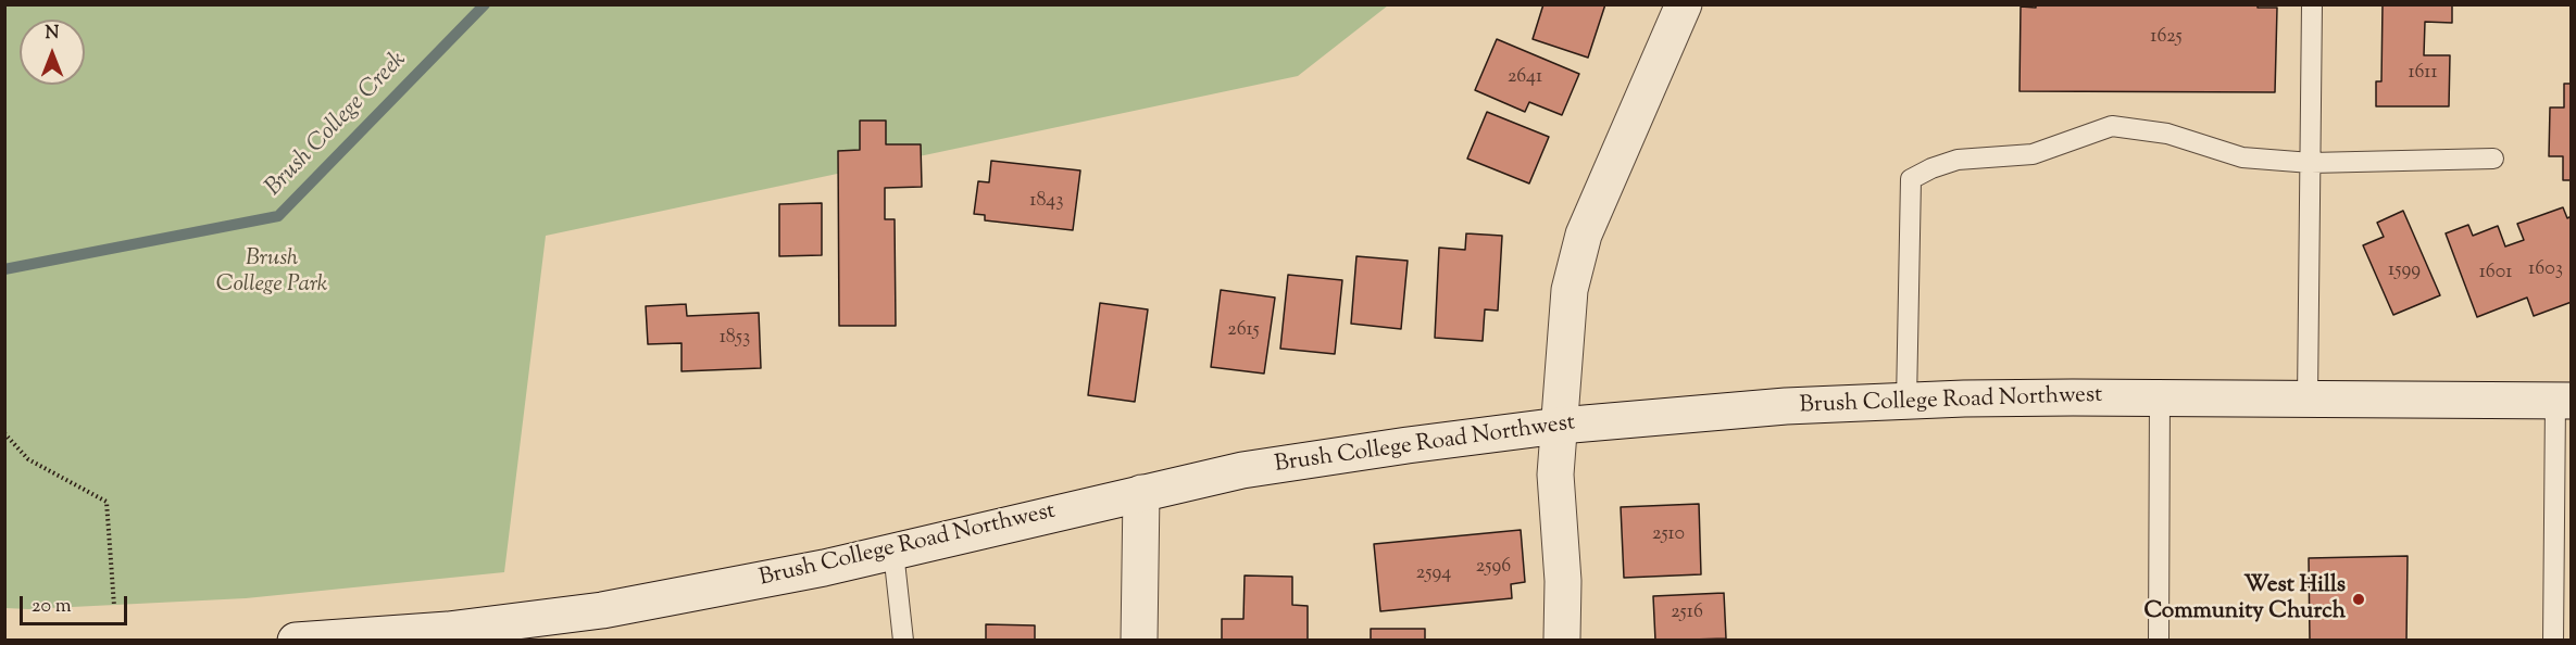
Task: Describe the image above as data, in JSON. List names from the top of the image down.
{
  "streets": {
    "street": ["Brush College Road Northwest"]
  },
  "water": ["Brush College Creek"],
  "parks": ["Brush College Park"],
  "places": ["West Hills Community Church"],
  "house_numbers": [
    "1625",
    "1611",
    "2641",
    "1843",
    "1603",
    "1599",
    "1601",
    "2615",
    "1853",
    "2510",
    "2596",
    "2594",
    "2516"
  ],
  "scale_bar": "20 m",
  "north": "top"
}
